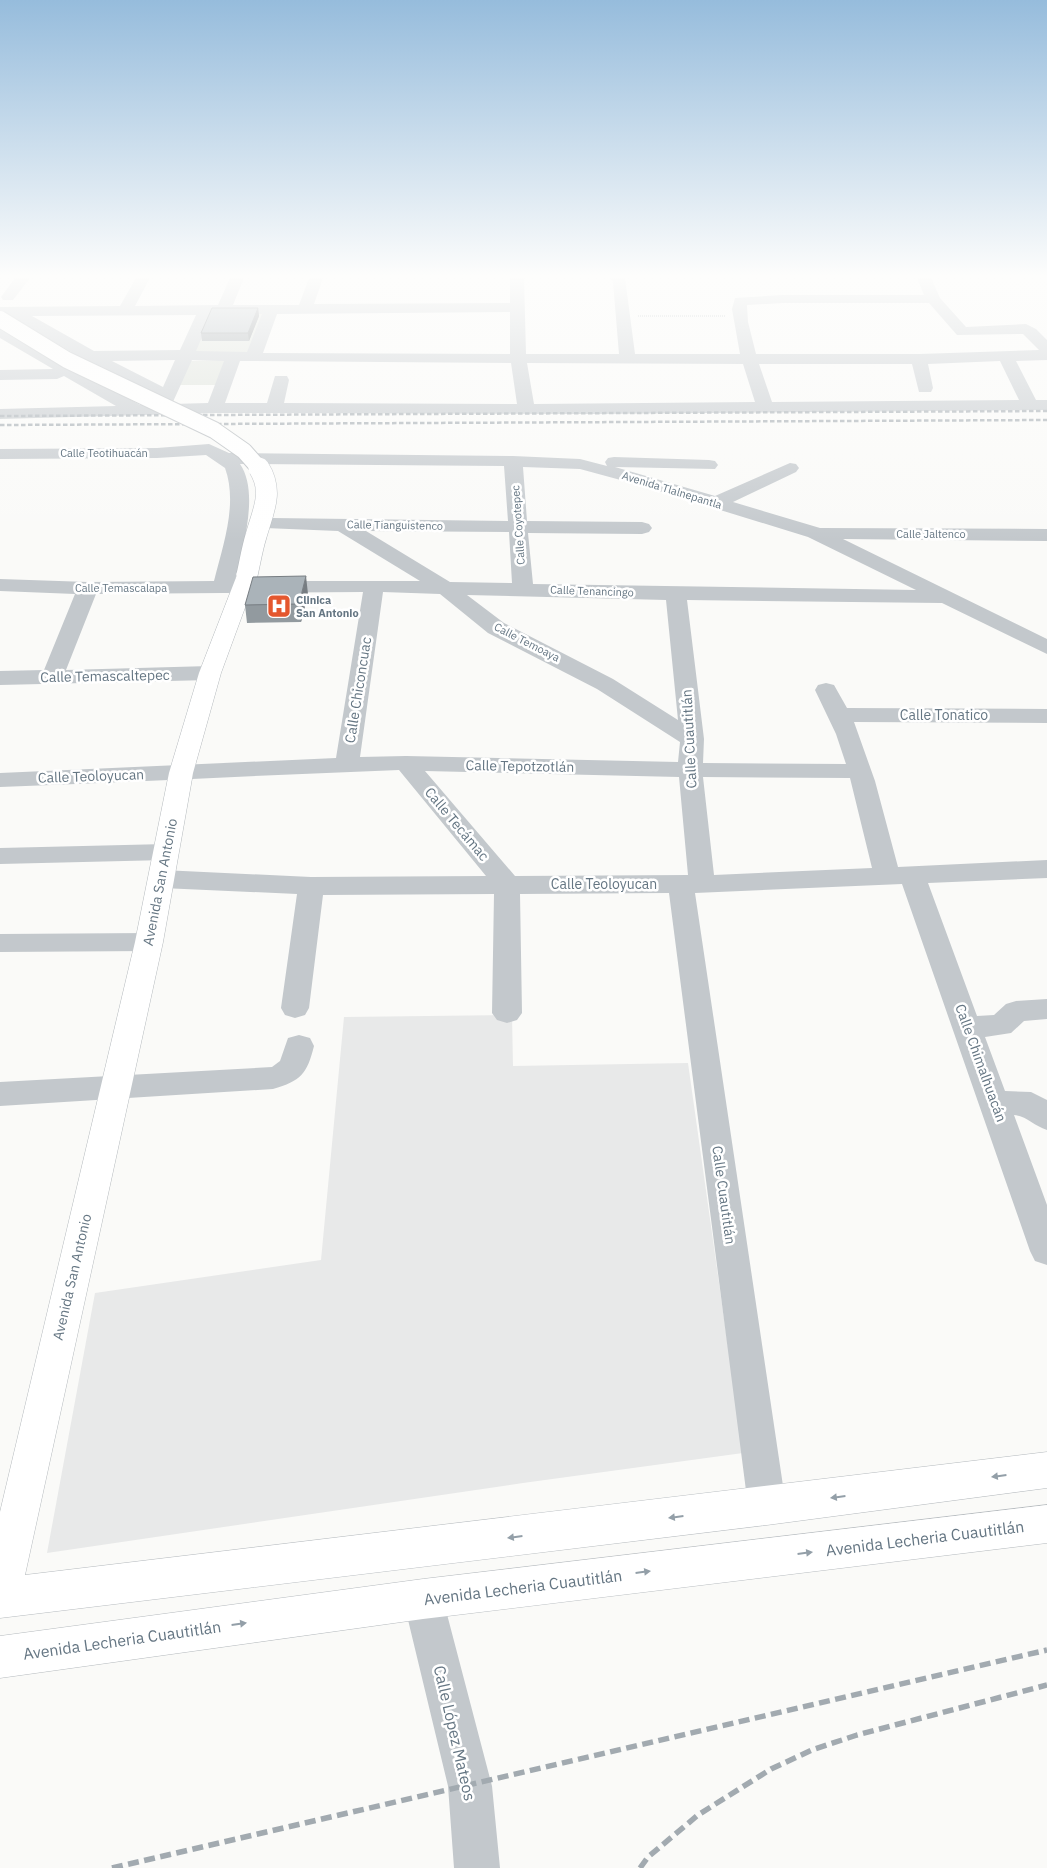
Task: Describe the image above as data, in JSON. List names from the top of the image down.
{
  "streets": {
    "main road": ["Avenida San Antonio", "Avenida Lecheria Cuautitlán"],
    "street": [
      "Calle Teotihuacán",
      "Avenida Tlalnepantla",
      "Calle Tianguistenco",
      "Calle Coyotepec",
      "Calle Jaltenco",
      "Calle Temascalapa",
      "Calle Tenancingo",
      "Calle Temoaya",
      "Calle Temascaltepec",
      "Calle Chiconcuac",
      "Calle Tonatico",
      "Calle Cuautitlán",
      "Calle Tepotzotlán",
      "Calle Teoloyucan",
      "Calle Tecámac",
      "Calle Chimalhuacán",
      "Calle López Mateos"
    ]
  },
  "crossings": [
    ["Calle Teotihuacán", "Avenida Tlalnepantla"],
    ["Calle Teotihuacán", "Avenida San Antonio"],
    ["Avenida Tlalnepantla", "Calle Coyotepec"],
    ["Avenida Tlalnepantla", "Calle Jaltenco"],
    ["Avenida Tlalnepantla", "Calle Tenancingo"],
    ["Calle Tianguistenco", "Calle Coyotepec"],
    ["Calle Tianguistenco", "Calle Temoaya"],
    ["Calle Coyotepec", "Calle Tenancingo"],
    ["Calle Temascalapa", "Calle Tenancingo"],
    ["Calle Temascalapa", "Avenida San Antonio"],
    ["Calle Tenancingo", "Calle Temoaya"],
    ["Calle Tenancingo", "Calle Chiconcuac"],
    ["Calle Tenancingo", "Calle Cuautitlán"],
    ["Calle Tenancingo", "Avenida San Antonio"],
    ["Calle Temoaya", "Calle Cuautitlán"],
    ["Calle Temascaltepec", "Avenida San Antonio"],
    ["Calle Chiconcuac", "Calle Tepotzotlán"],
    ["Calle Tonatico", "Calle Chimalhuacán"],
    ["Calle Cuautitlán", "Calle Tepotzotlán"],
    ["Calle Cuautitlán", "Calle Teoloyucan"],
    ["Calle Tepotzotlán", "Calle Teoloyucan"],
    ["Calle Tepotzotlán", "Calle Tecámac"],
    ["Calle Tepotzotlán", "Avenida San Antonio"],
    ["Calle Tepotzotlán", "Calle Chimalhuacán"],
    ["Calle Teoloyucan", "Calle Tecámac"],
    ["Calle Teoloyucan", "Avenida San Antonio"],
    ["Calle Teoloyucan", "Calle Chimalhuacán"],
    ["Avenida Lecheria Cuautitlán", "Calle López Mateos"]
  ],
  "places": {
    "hospital": ["Clinica San Antonio"]
  }
}
